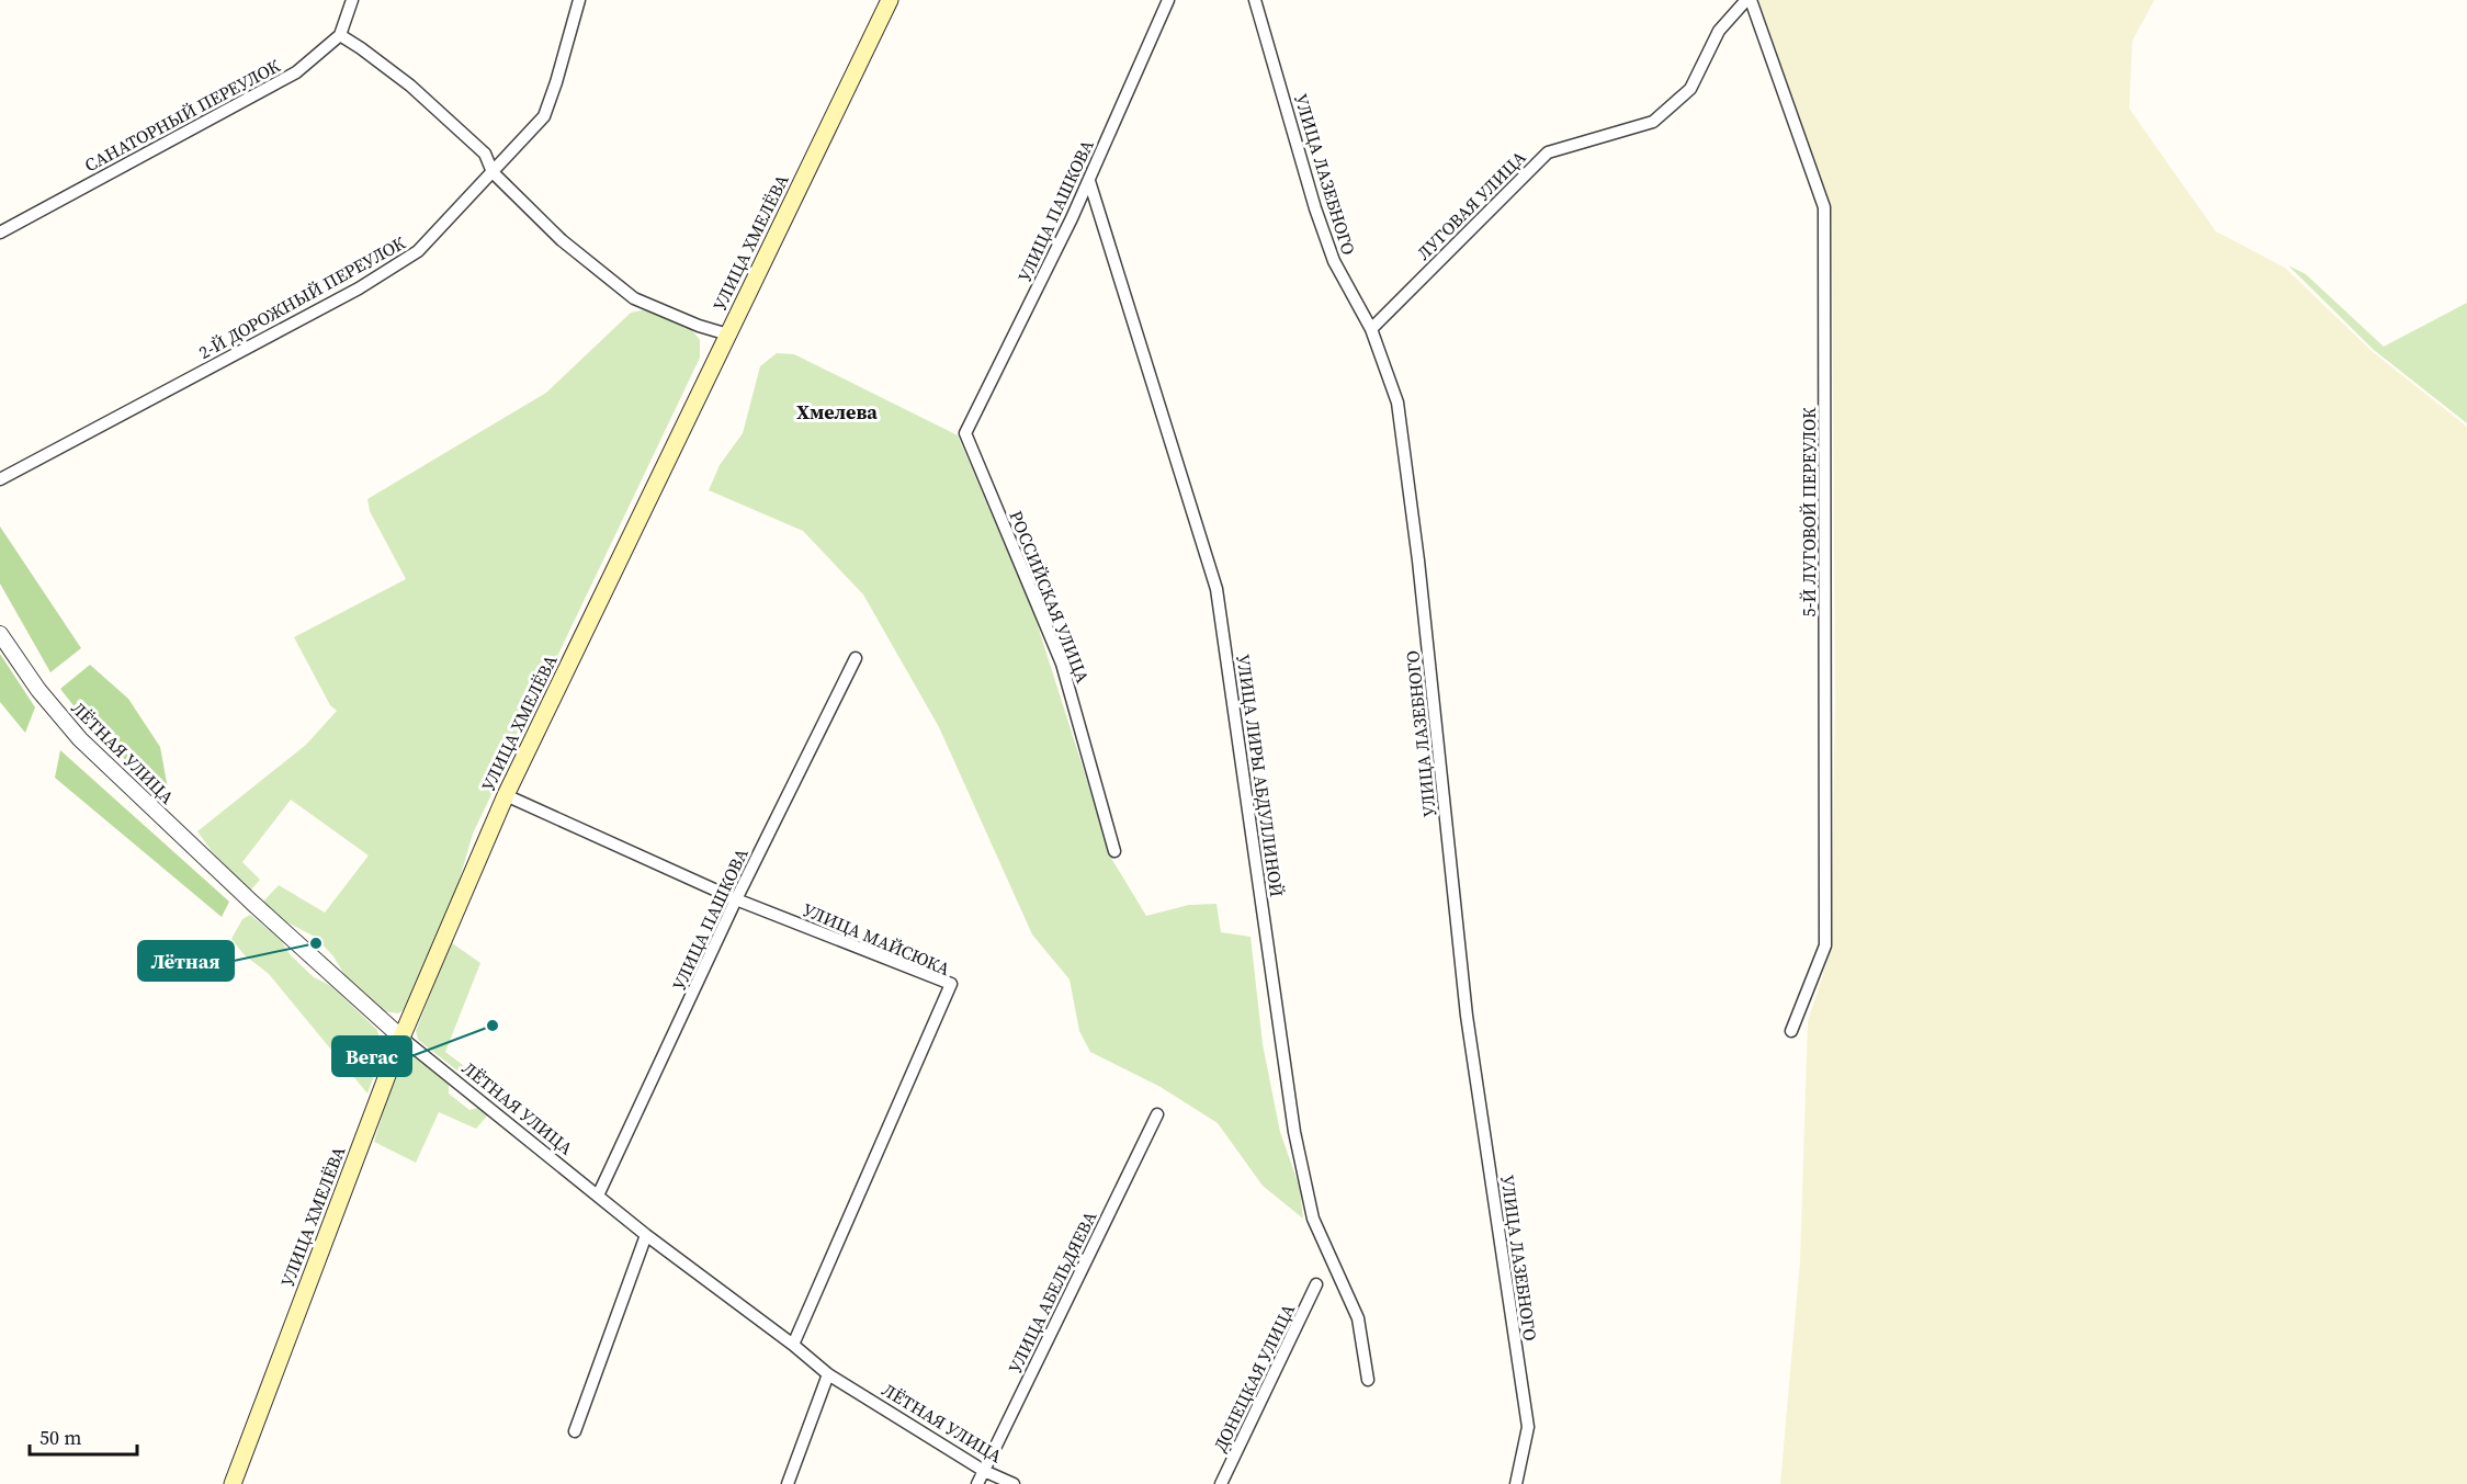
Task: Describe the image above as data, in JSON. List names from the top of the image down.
{
  "streets": {
    "main road": ["УЛИЦА ХМЕЛЁВА"],
    "street": [
      "САНАТОРНЫЙ ПЕРЕУЛОК",
      "УЛИЦА ЛАЗЕБНОГО",
      "ЛУГОВАЯ УЛИЦА",
      "УЛИЦА ПАШКОВА",
      "2-Й ДОРОЖНЫЙ ПЕРЕУЛОК",
      "5-Й ЛУГОВОЙ ПЕРЕУЛОК",
      "РОССИЙСКАЯ УЛИЦА",
      "ЛЁТНАЯ УЛИЦА",
      "УЛИЦА ЛИРЫ АБДУЛЛИНОЙ",
      "УЛИЦА МАЙСЮКА",
      "УЛИЦА АБЕЛЬДЯЕВА",
      "ДОНЕЦКАЯ УЛИЦА"
    ]
  },
  "crossings": [
    ["УЛИЦА ЛАЗЕБНОГО", "ЛУГОВАЯ УЛИЦА"],
    ["ЛУГОВАЯ УЛИЦА", "5-Й ЛУГОВОЙ ПЕРЕУЛОК"],
    ["УЛИЦА ПАШКОВА", "РОССИЙСКАЯ УЛИЦА"],
    ["УЛИЦА ПАШКОВА", "ЛЁТНАЯ УЛИЦА"],
    ["УЛИЦА ПАШКОВА", "УЛИЦА ЛИРЫ АБДУЛЛИНОЙ"],
    ["УЛИЦА ПАШКОВА", "УЛИЦА МАЙСЮКА"],
    ["УЛИЦА ХМЕЛЁВА", "ЛЁТНАЯ УЛИЦА"],
    ["УЛИЦА ХМЕЛЁВА", "УЛИЦА МАЙСЮКА"],
    ["ЛЁТНАЯ УЛИЦА", "УЛИЦА МАЙСЮКА"],
    ["ЛЁТНАЯ УЛИЦА", "УЛИЦА АБЕЛЬДЯЕВА"]
  ],
  "districts": ["Хмелева"],
  "places": ["Лётная", "Вегас"],
  "scale_bar": "50 m"
}
